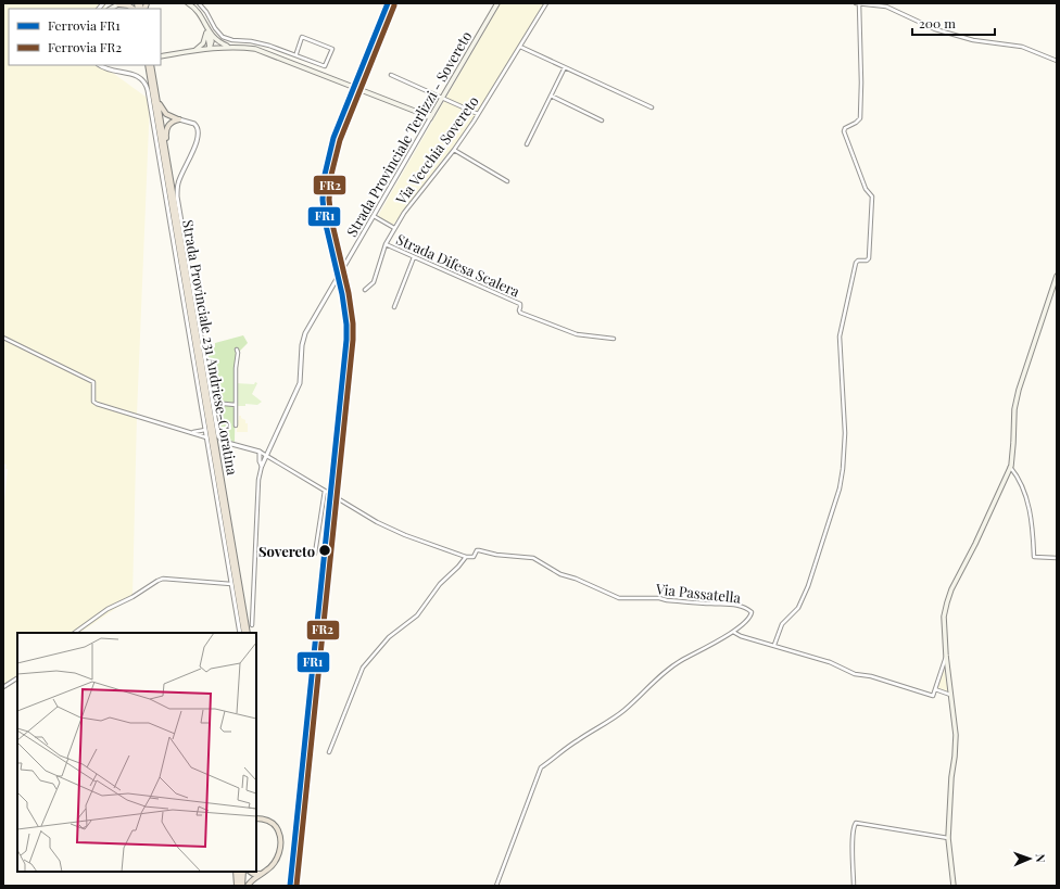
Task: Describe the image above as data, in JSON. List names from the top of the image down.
{
  "streets": {
    "highway": ["Strada Provinciale 231 Andriese-Coratina"],
    "main road": ["Strada Provinciale Terlizzi - Sovereto"],
    "street": ["Via Vecchia Sovereto", "Strada Difesa Scalera", "Via Passatella"]
  },
  "crossings": [
    ["Via Vecchia Sovereto", "Strada Difesa Scalera"]
  ],
  "places": ["Sovereto"],
  "lines": ["rail line FR1", "rail line FR2"],
  "legend": ["Ferrovia FR1", "Ferrovia FR2"],
  "scale_bar": "200 m",
  "north": "right"
}
